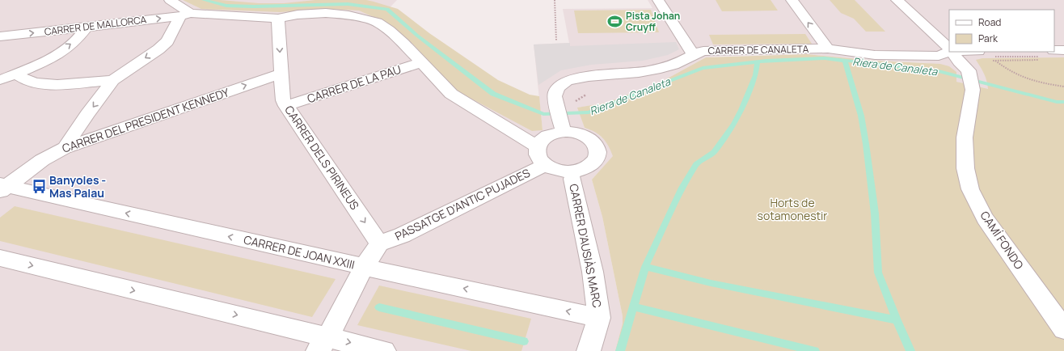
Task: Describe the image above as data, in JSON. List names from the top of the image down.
{
  "streets": {
    "street": [
      "CARRER DE MALLORCA",
      "CARRER DE CANALETA",
      "CARRER DE LA PAU",
      "CARRER DEL PRESIDENT KENNEDY",
      "CARRER DELS PIRINEUS",
      "PASSATGE D'ANTIC PUJADES",
      "CAMÍ FONDO",
      "CARRER D'AUSIÀS MARC",
      "CARRER DE JOAN XXIII"
    ]
  },
  "crossings": [
    ["CARRER DE CANALETA", "PASSATGE D'ANTIC PUJADES"],
    ["CARRER DE CANALETA", "CARRER D'AUSIÀS MARC"],
    ["CARRER DE LA PAU", "CARRER DELS PIRINEUS"],
    ["CARRER DEL PRESIDENT KENNEDY", "CARRER DELS PIRINEUS"],
    ["CARRER DEL PRESIDENT KENNEDY", "CARRER DE JOAN XXIII"],
    ["CARRER DELS PIRINEUS", "PASSATGE D'ANTIC PUJADES"],
    ["PASSATGE D'ANTIC PUJADES", "CARRER D'AUSIÀS MARC"],
    ["CARRER D'AUSIÀS MARC", "CARRER DE JOAN XXIII"]
  ],
  "one_way": ["CARRER DELS PIRINEUS"],
  "water": ["Riera de Canaleta"],
  "parks": ["Horts de sotamonestir"],
  "places": {
    "sports": ["Pista Johan Cruyff"],
    "bus stop": ["Banyoles - Mas Palau"]
  },
  "legend": ["Road", "Park"]
}
